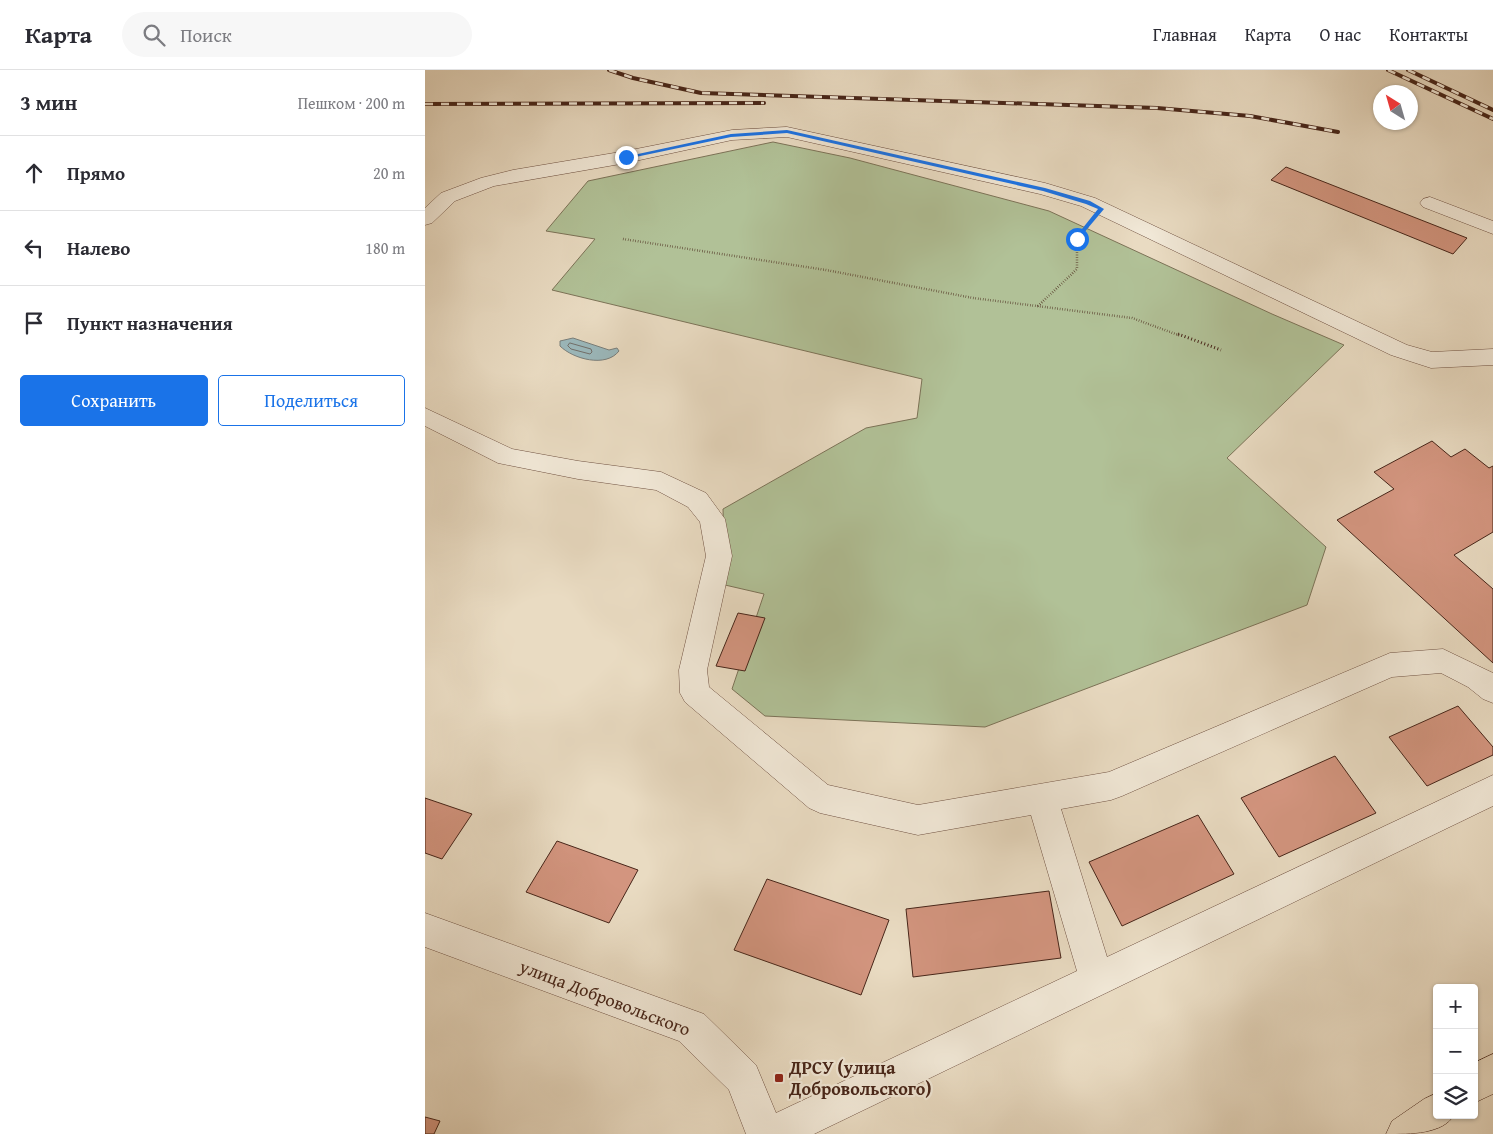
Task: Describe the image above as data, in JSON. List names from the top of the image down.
{
  "streets": {
    "street": ["улица Добровольского"]
  },
  "places": {
    "transit": ["ДРСУ (улица Добровольского)"]
  },
  "north": "top left",
  "page": {
    "header": "Карта",
    "search": "Поиск",
    "nav": [
      "Главная",
      "Карта",
      "О нас",
      "Контакты"
    ],
    "heading": ["3 мин", "Пешком · 200 m"],
    "list": [
      ["Прямо", "20 m"],
      ["Налево", "180 m"],
      "Пункт назначения"
    ],
    "buttons": ["Сохранить", "Поделиться"],
    "map_buttons": ["+", "−"]
  }
}
